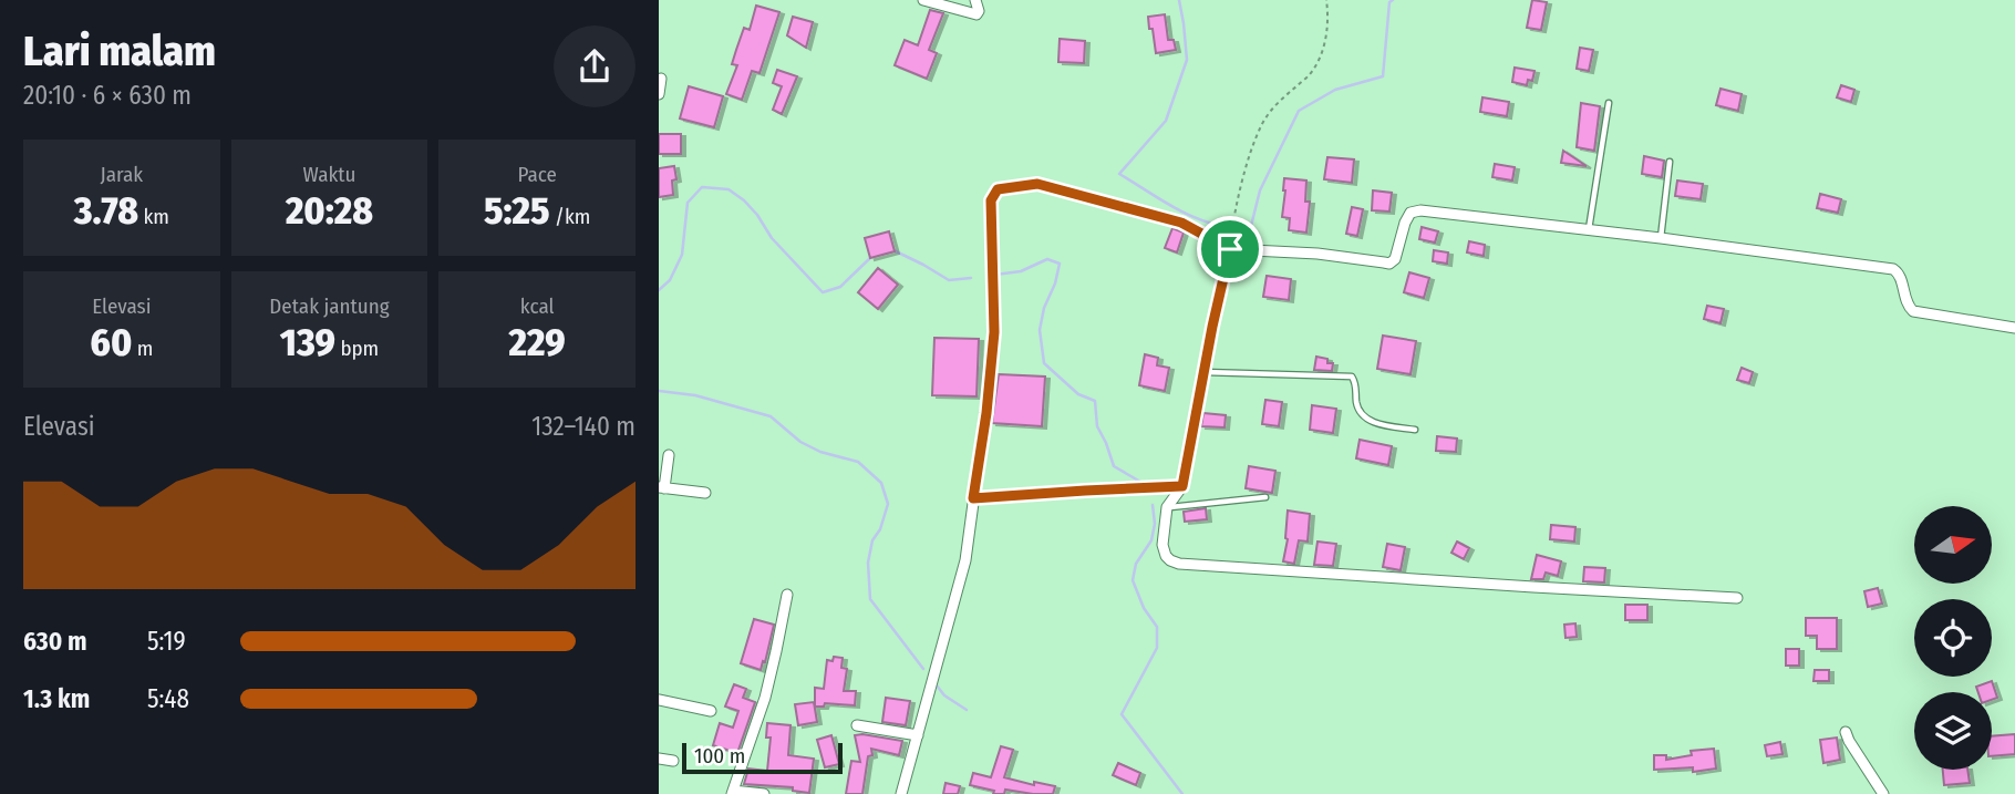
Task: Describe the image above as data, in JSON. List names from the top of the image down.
{
  "scale_bar": "100 m",
  "north": "right",
  "page": {
    "heading": ["Lari malam", "20:10 · 6 × 630 m"],
    "stats": [
      ["Jarak", "3.78 km"],
      ["Waktu", "20:28"],
      ["Pace", "5:25 /km"],
      ["Elevasi", "60 m"],
      ["Detak jantung", "139 bpm"],
      ["kcal", "229"]
    ],
    "chart": ["Elevasi", "132–140 m"],
    "list": [
      {
        "name": "630 m",
        "note": "5:19"
      },
      {
        "name": "1.3 km",
        "note": "5:48"
      }
    ],
    "scale": "100 m"
  }
}
